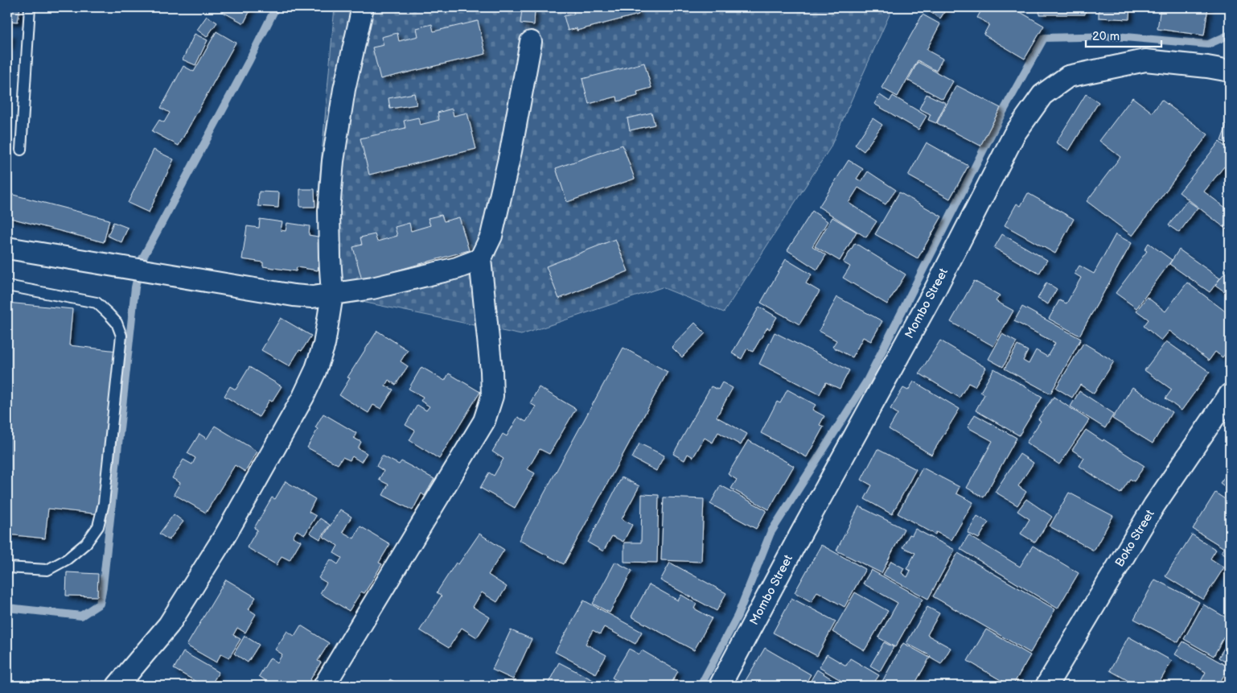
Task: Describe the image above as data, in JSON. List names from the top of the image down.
{
  "streets": {
    "street": ["Mombo Street", "Boko Street"]
  },
  "scale_bar": "20 m"
}
